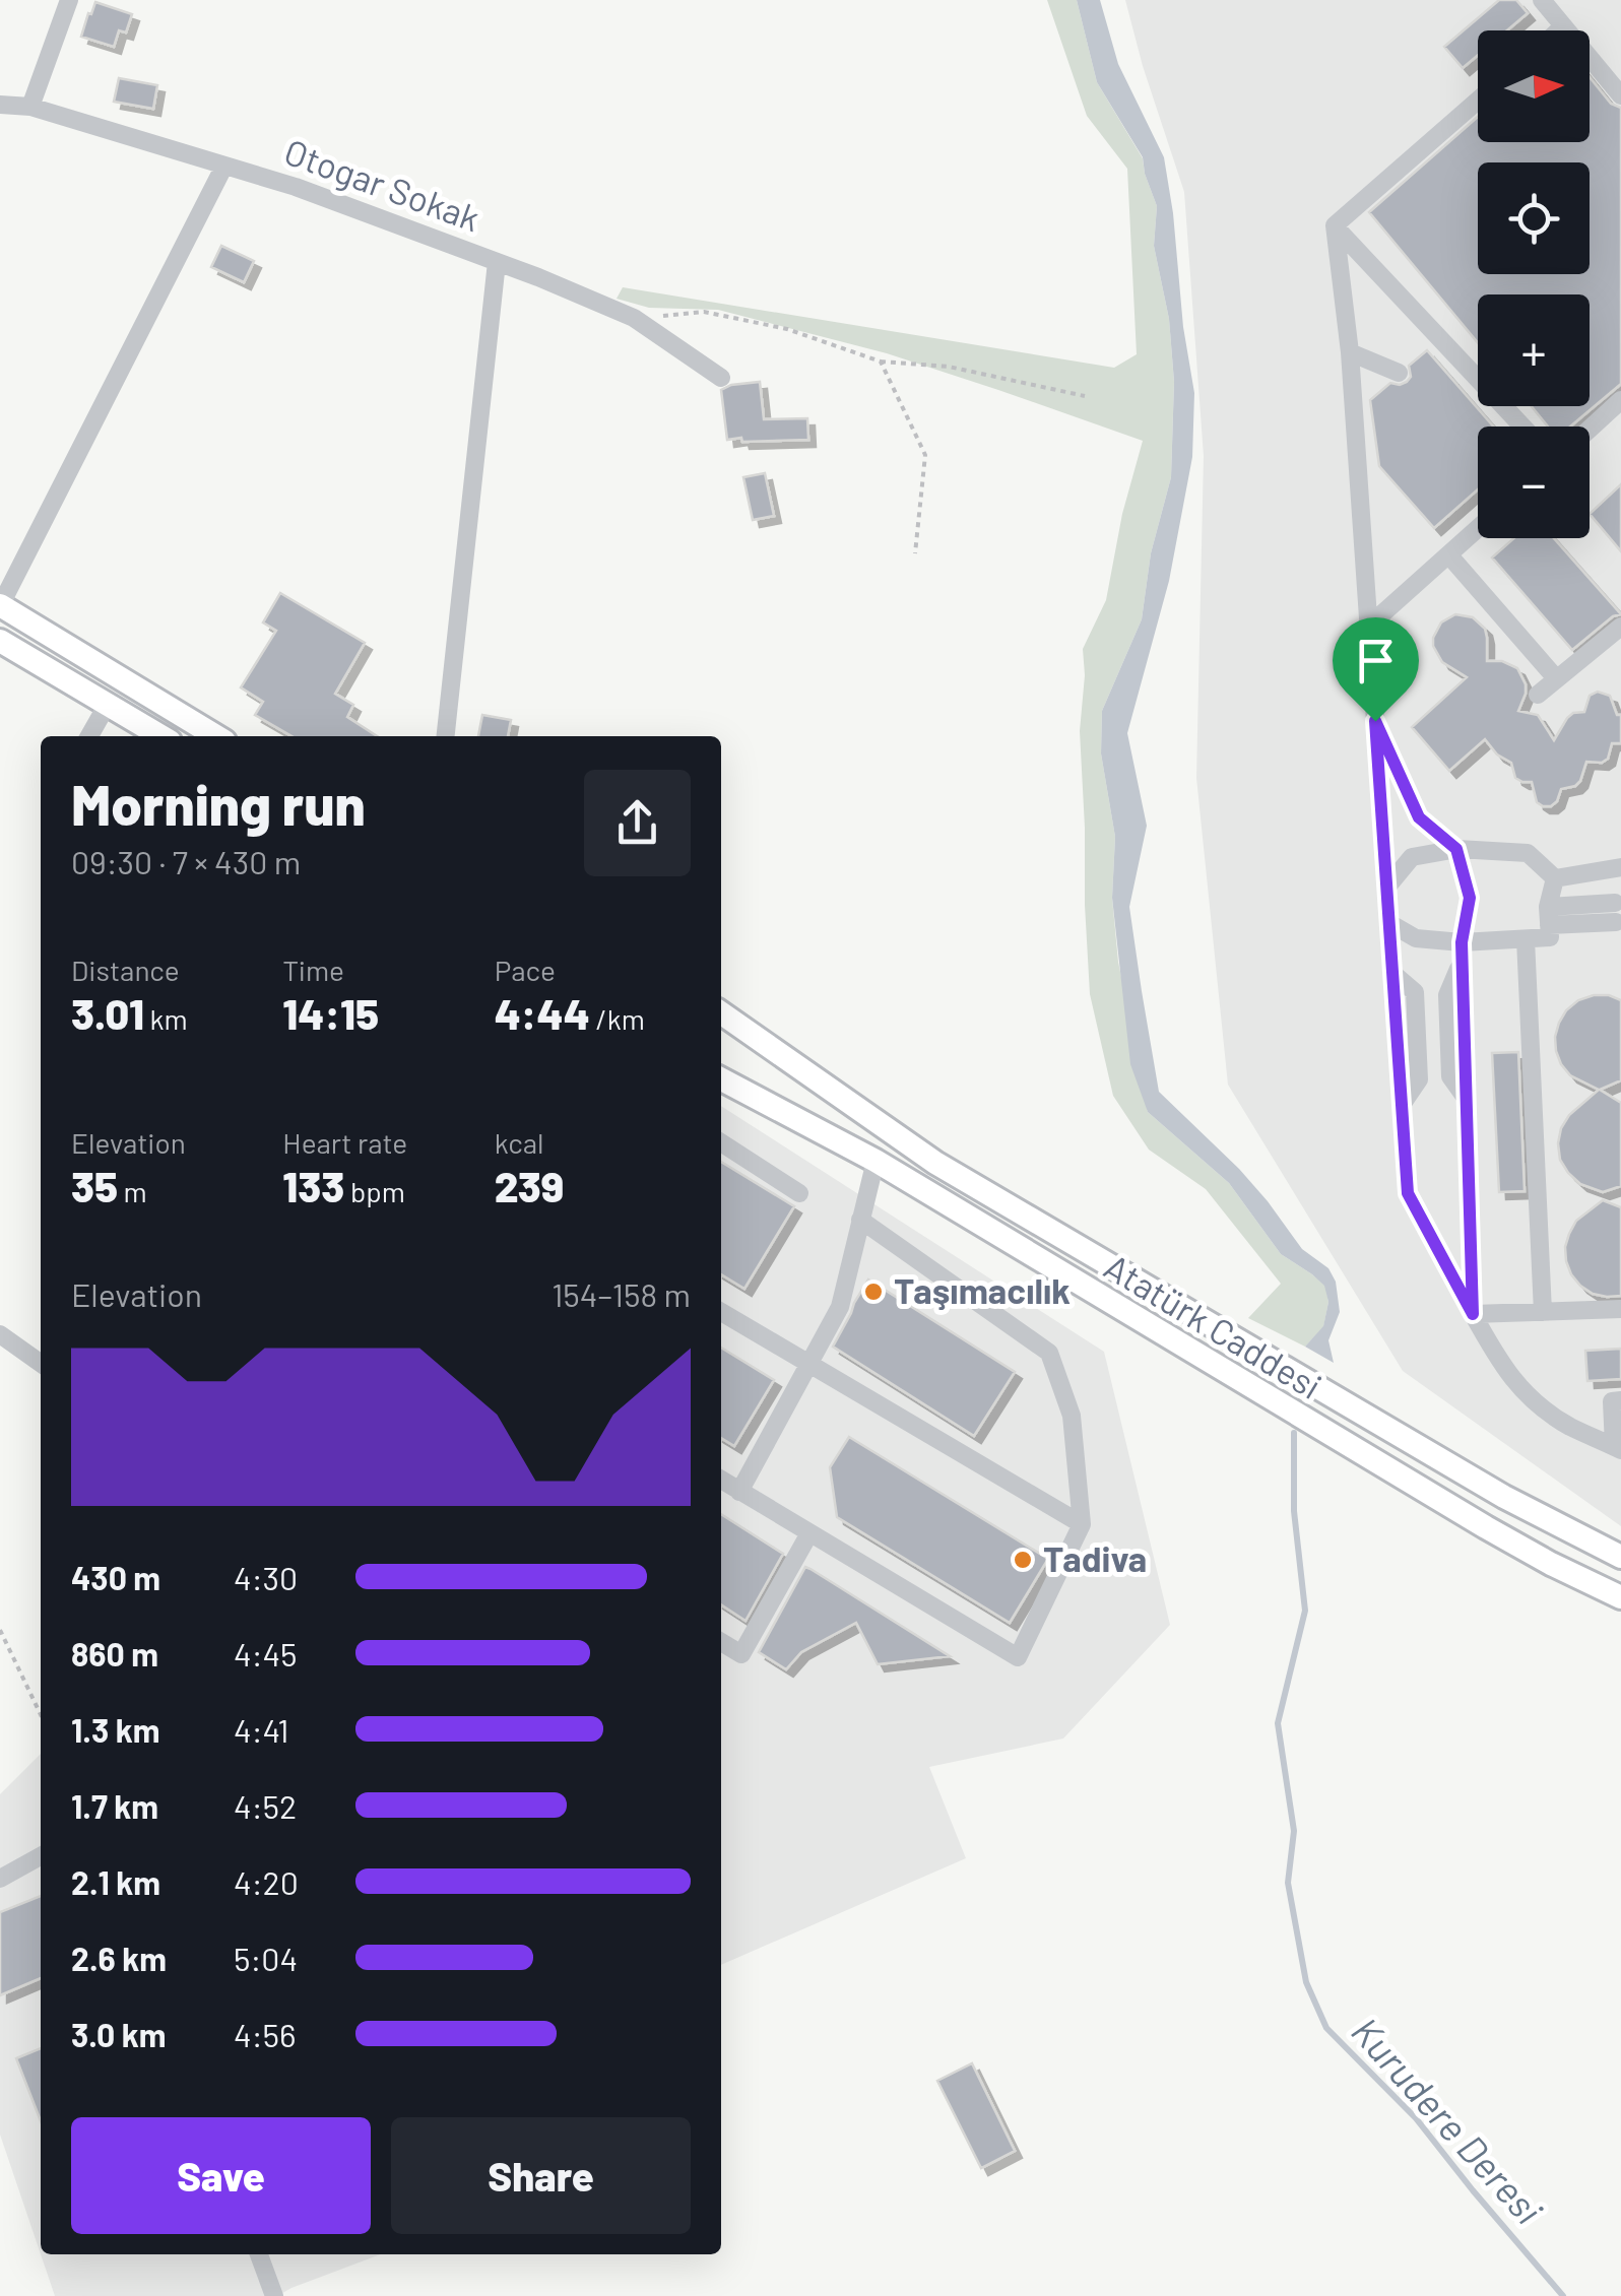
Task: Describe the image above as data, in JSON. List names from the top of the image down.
{
  "streets": {
    "main road": ["Atatürk Caddesi"],
    "street": ["Otogar Sokak"]
  },
  "water": ["Kurudere Deresi"],
  "places": ["Taşımacılık", "Tadiva"],
  "north": "right",
  "page": {
    "map_buttons": ["+", "−"],
    "heading": ["Morning run", "09:30 · 7 × 430 m"],
    "stats": [
      ["Distance", "3.01 km"],
      ["Time", "14:15"],
      ["Pace", "4:44 /km"],
      ["Elevation", "35 m"],
      ["Heart rate", "133 bpm"],
      ["kcal", "239"]
    ],
    "chart": ["Elevation", "154–158 m"],
    "list": [
      {
        "name": "430 m",
        "note": "4:30"
      },
      {
        "name": "860 m",
        "note": "4:45"
      },
      {
        "name": "1.3 km",
        "note": "4:41"
      },
      {
        "name": "1.7 km",
        "note": "4:52"
      },
      {
        "name": "2.1 km",
        "note": "4:20"
      },
      {
        "name": "2.6 km",
        "note": "5:04"
      },
      {
        "name": "3.0 km",
        "note": "4:56"
      }
    ],
    "buttons": ["Save", "Share"]
  }
}
